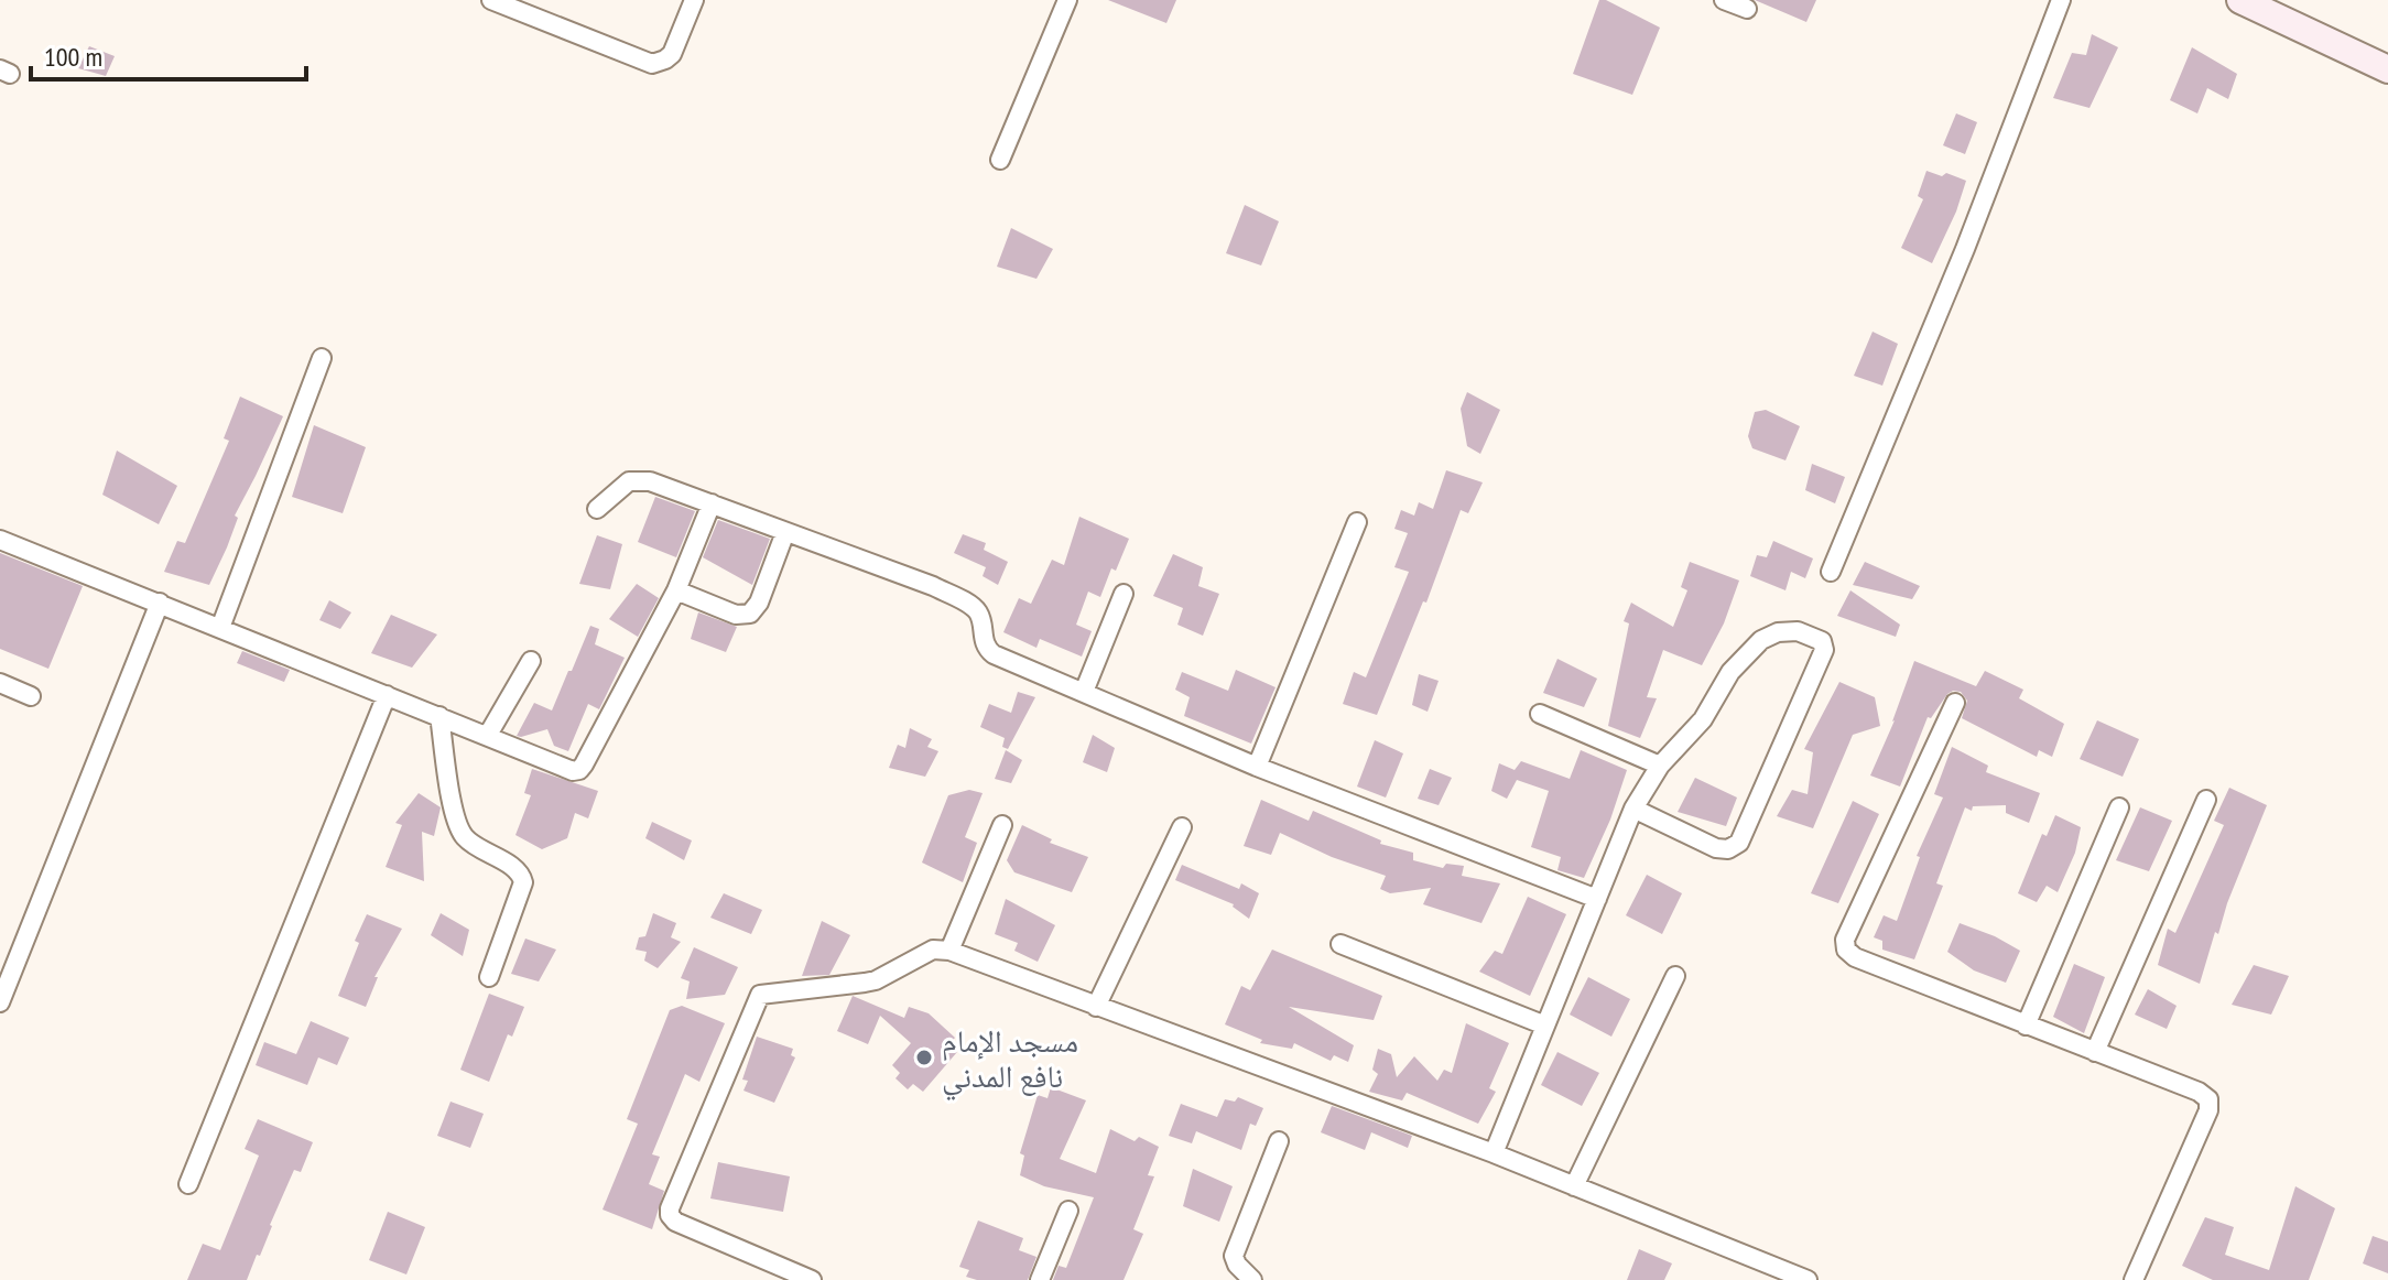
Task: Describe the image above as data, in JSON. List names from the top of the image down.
{
  "places": ["مسجد الإمام نافع المدني"],
  "scale_bar": "100 m"
}
